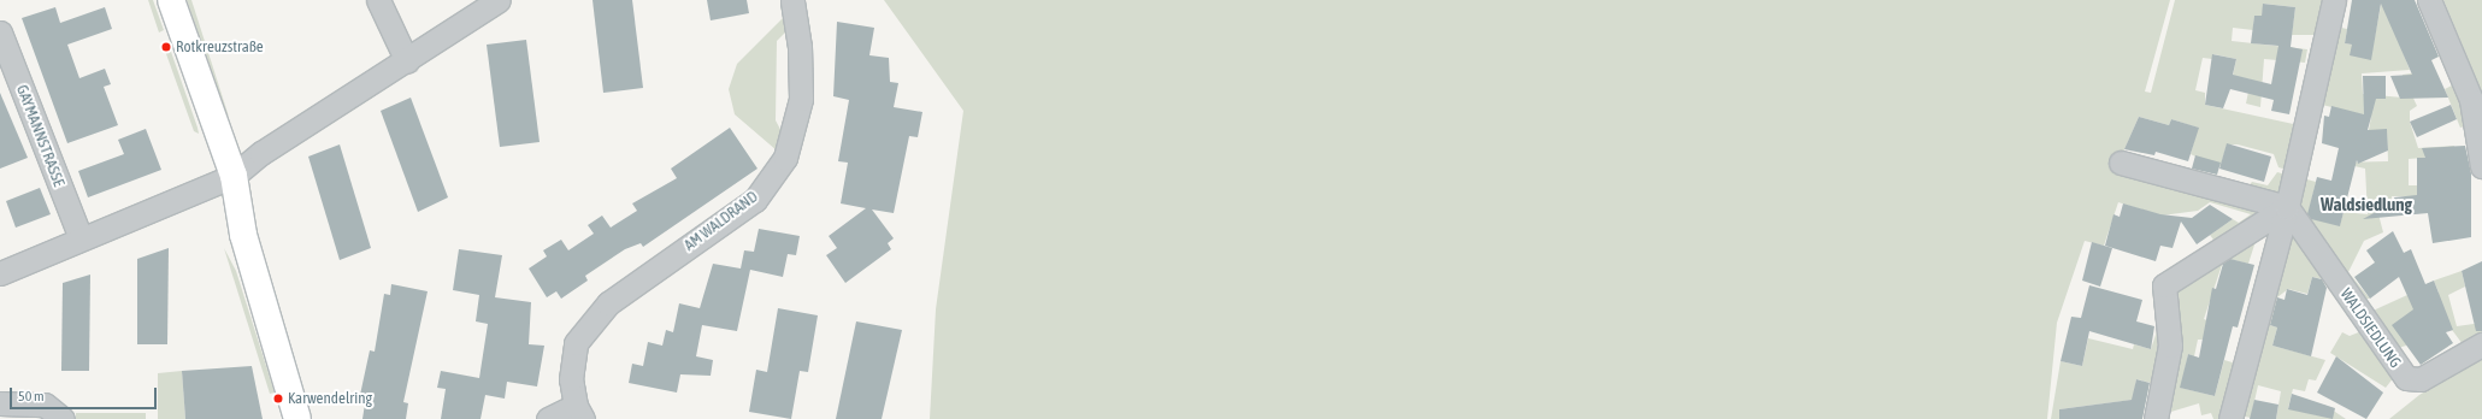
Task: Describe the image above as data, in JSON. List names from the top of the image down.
{
  "streets": {
    "street": ["GAYMANNSTRASSE", "AM WALDRAND", "WALDSIEDLUNG"]
  },
  "districts": ["Waldsiedlung"],
  "places": ["Rotkreuzstraße", "Karwendelring"],
  "scale_bar": "50 m"
}
